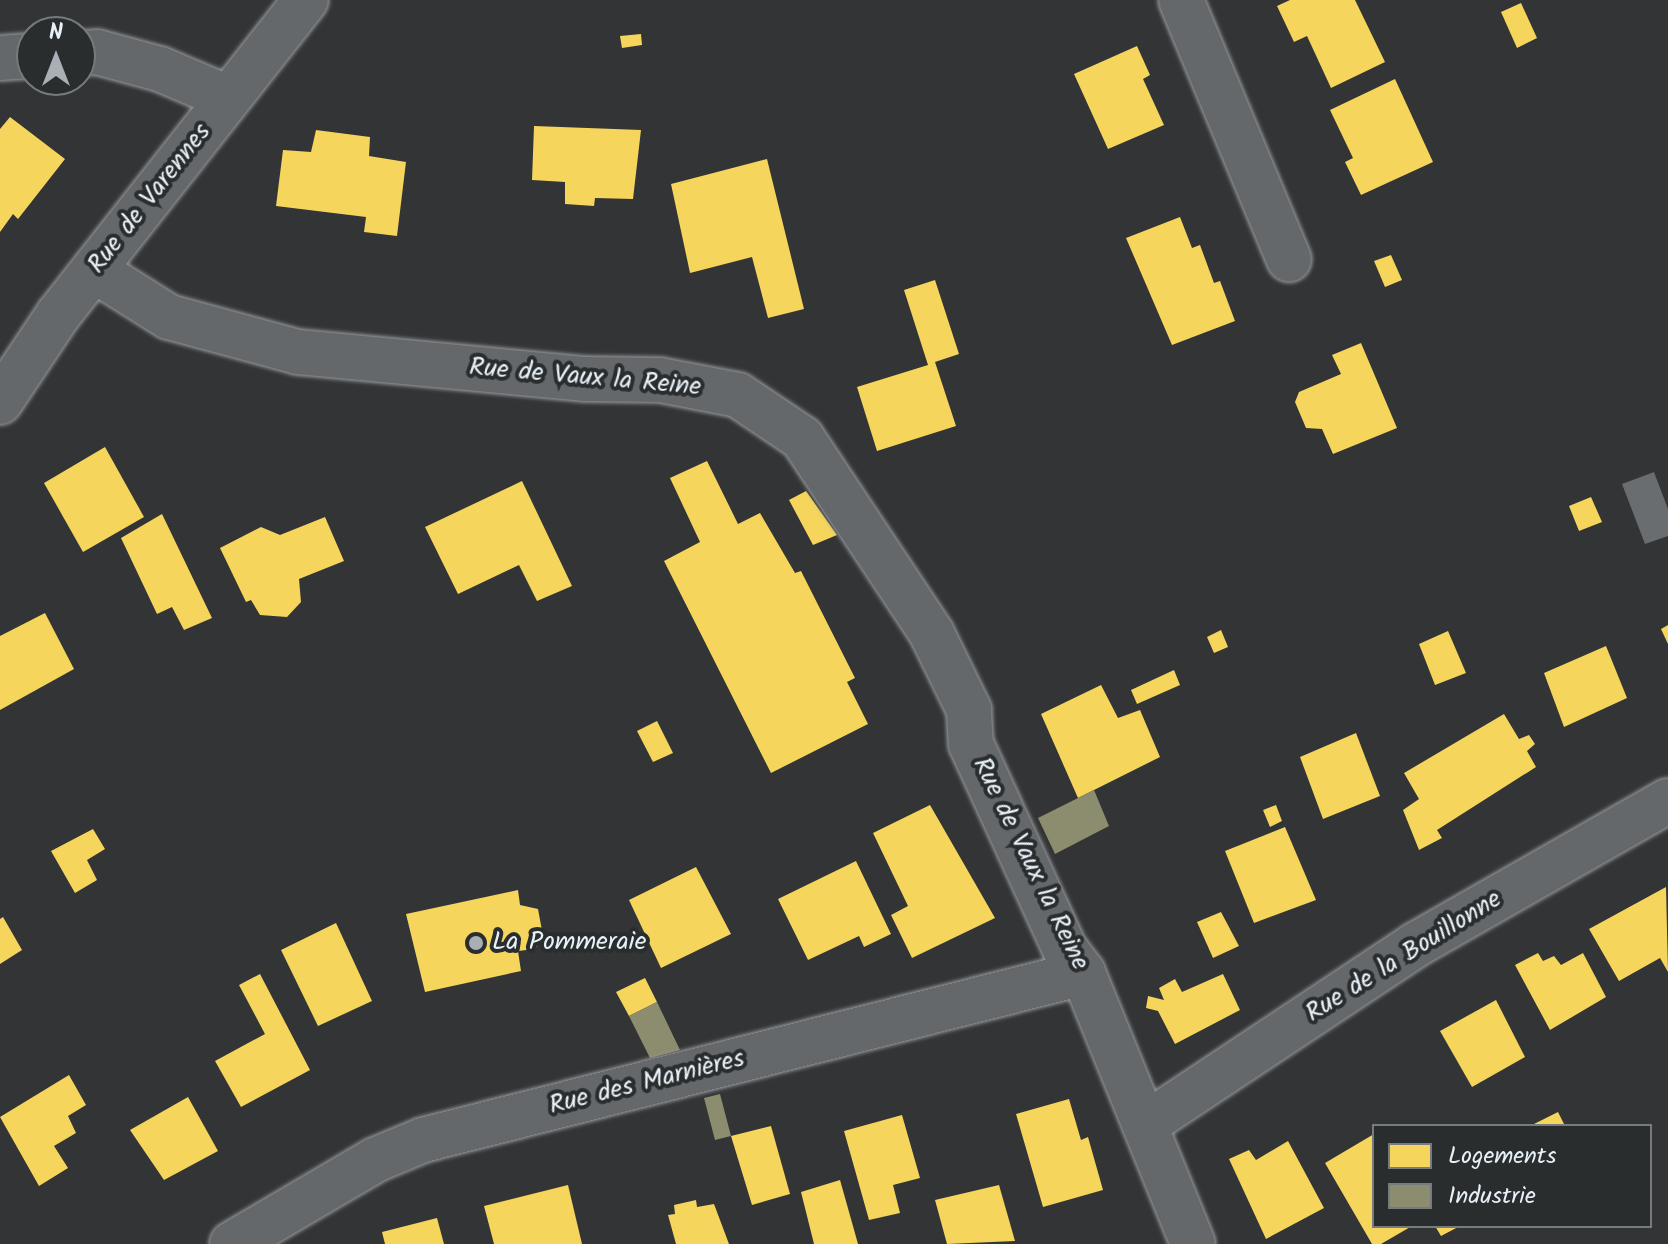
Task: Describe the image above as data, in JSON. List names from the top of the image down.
{
  "streets": {
    "street": [
      "Rue de Varennes",
      "Rue de Vaux la Reine",
      "Rue de la Bouillonne",
      "Rue des Marnières"
    ]
  },
  "crossings": [
    ["Rue de Varennes", "Rue de Vaux la Reine"],
    ["Rue de Vaux la Reine", "Rue de la Bouillonne"],
    ["Rue de Vaux la Reine", "Rue des Marnières"]
  ],
  "places": ["La Pommeraie"],
  "legend": ["Logements", "Industrie"],
  "north": "top"
}
